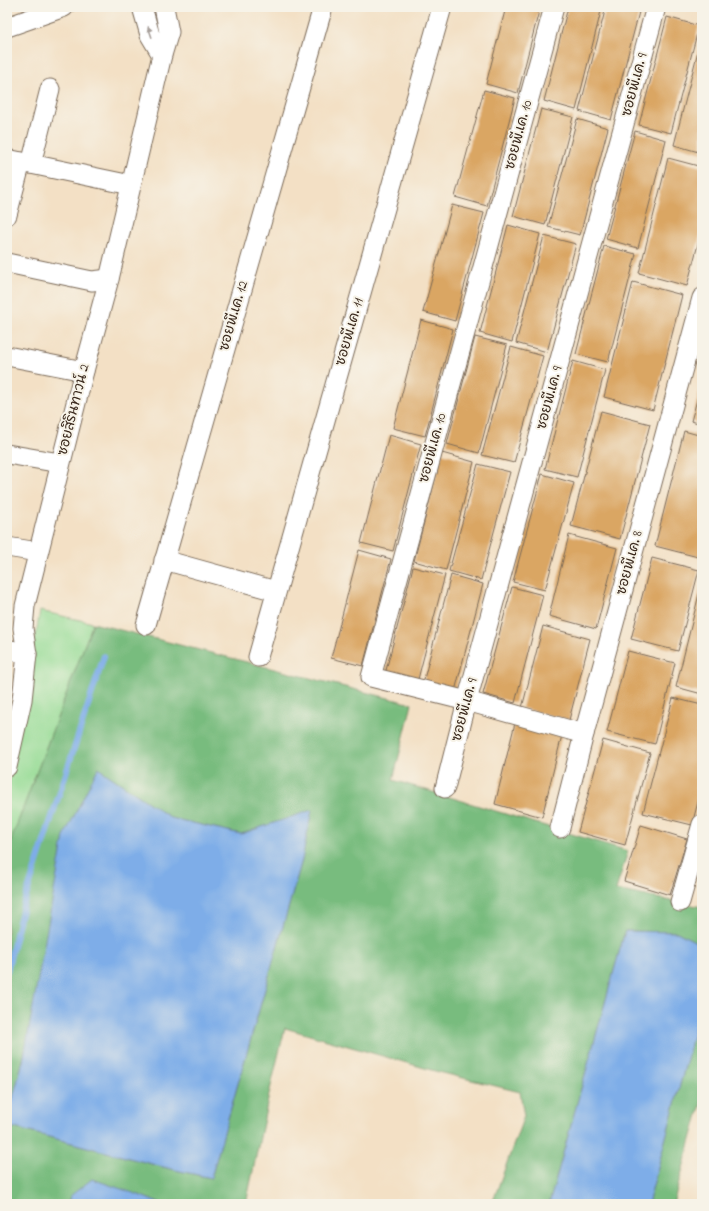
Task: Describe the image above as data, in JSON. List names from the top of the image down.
{
  "streets": {
    "street": [
      "ซอยพี.เค. 9",
      "ซอยพี.เค. 10",
      "ซอยพี.เค. 12",
      "ซอยพี.เค. 11",
      "ซอยสิรินทาวน์ 2",
      "ซอยพี.เค. 8"
    ]
  },
  "crossings": [
    ["ซอยพี.เค. 9", "ซอยพี.เค. 10"],
    ["ซอยพี.เค. 10", "ซอยพี.เค. 8"]
  ]
}
